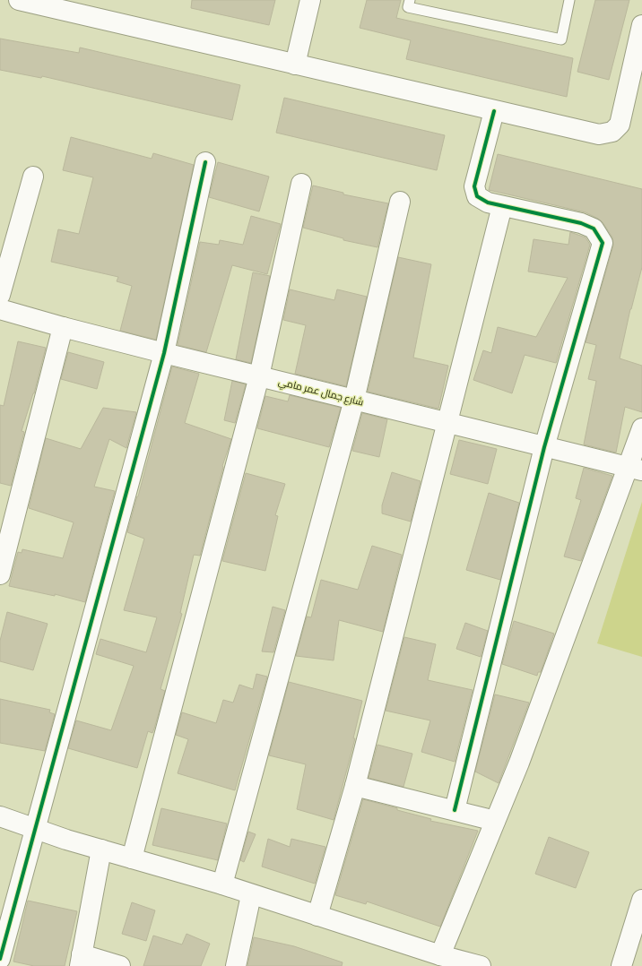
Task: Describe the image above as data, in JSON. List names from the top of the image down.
{
  "streets": {
    "street": ["شارع جمال عمر مامي"]
  }
}
